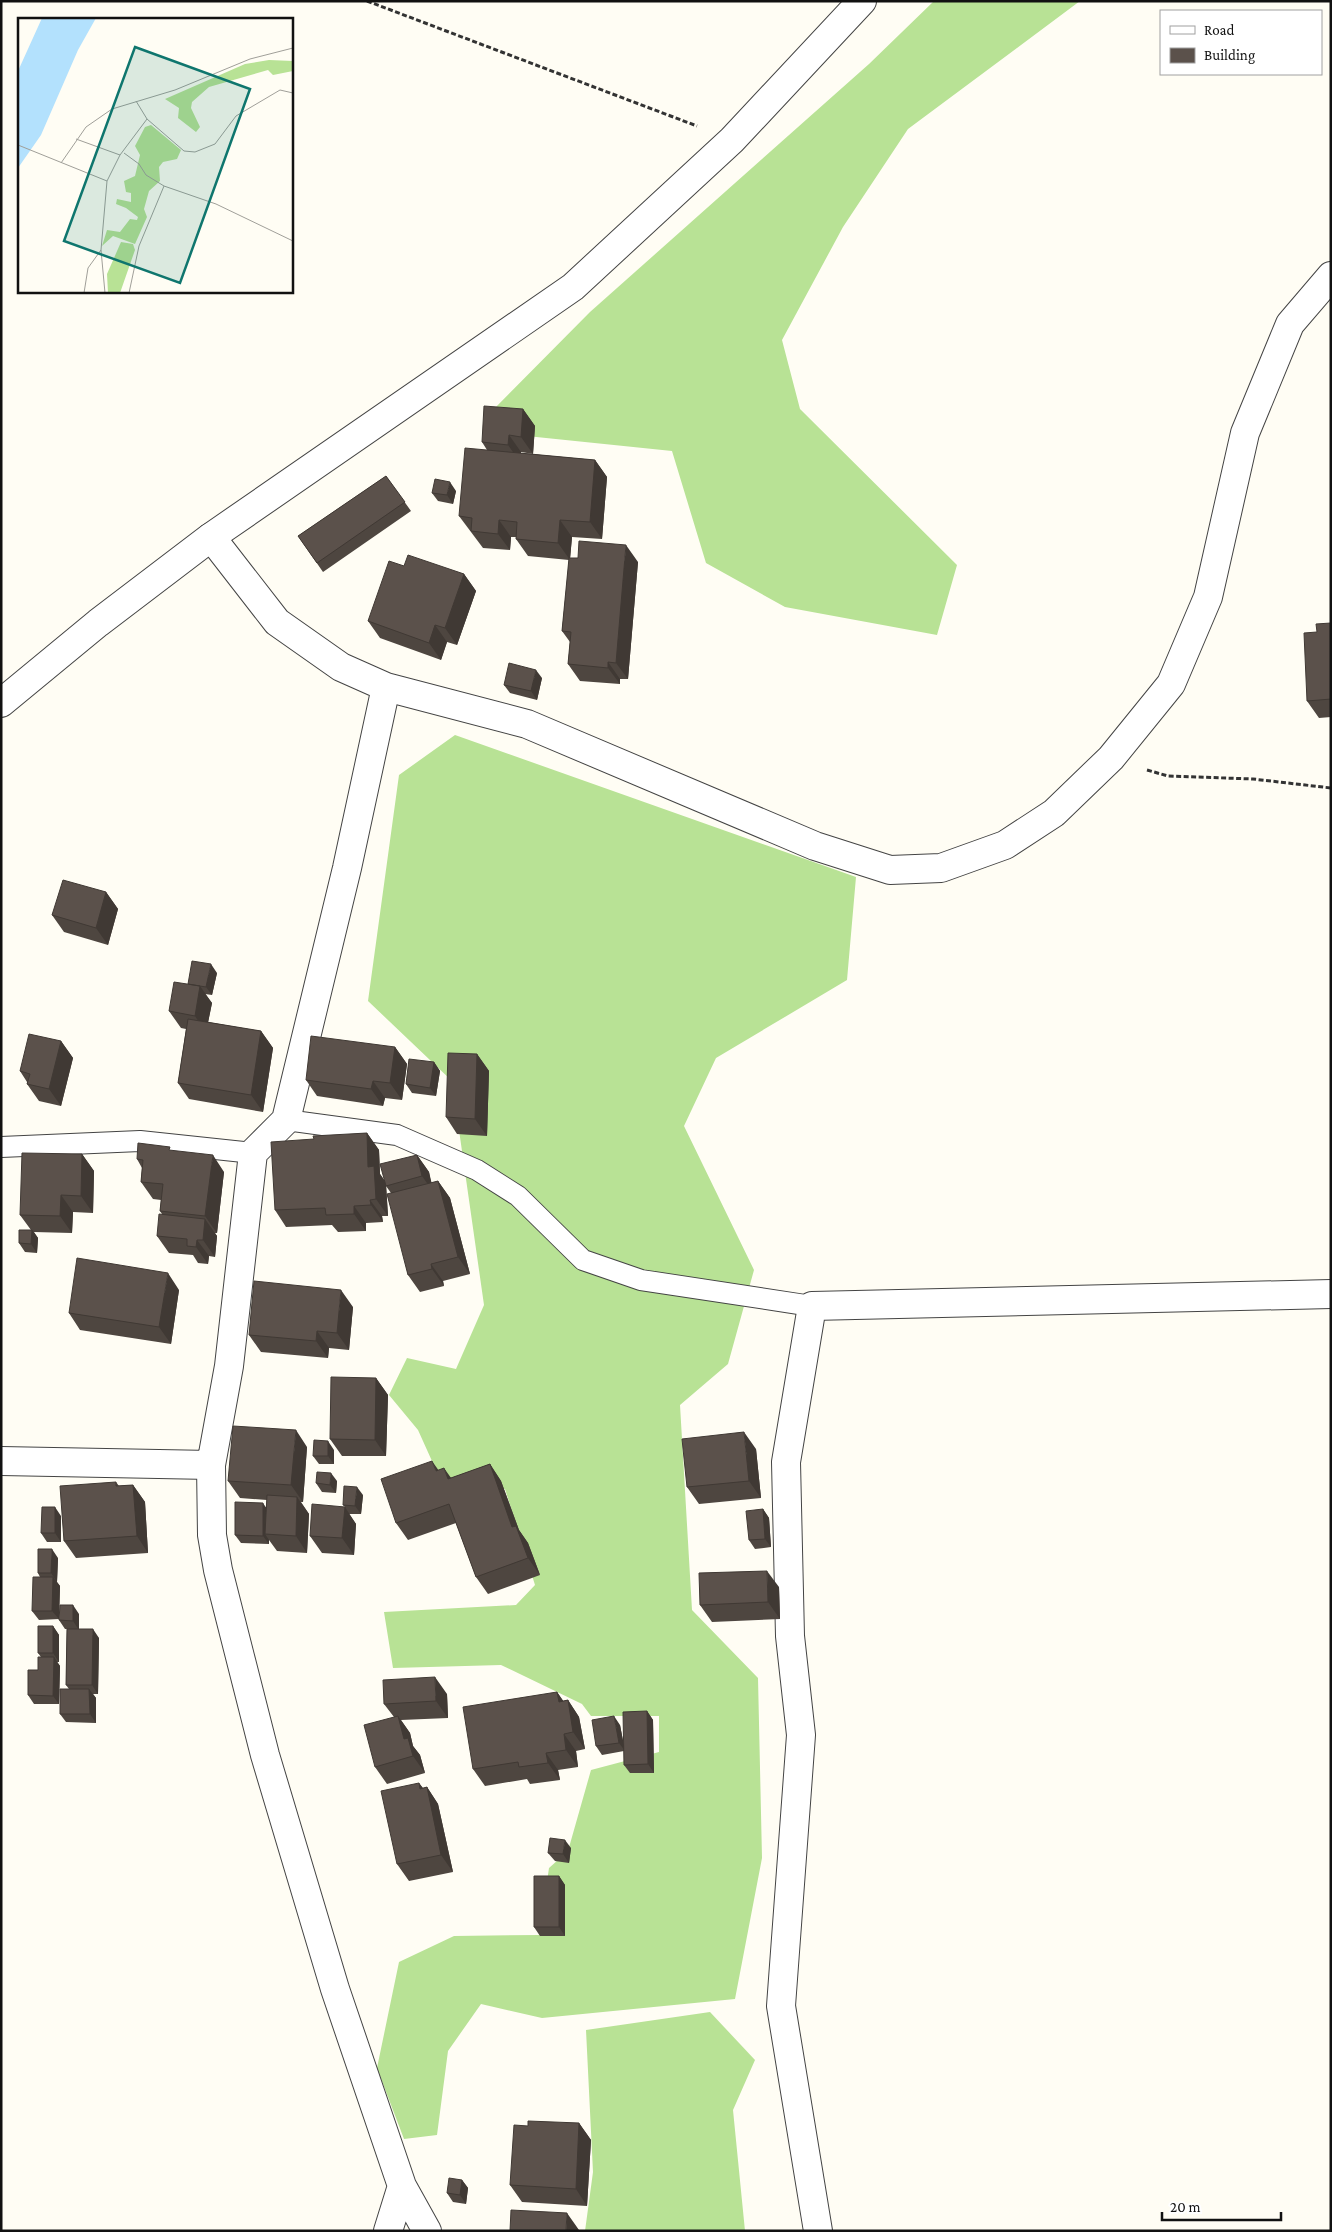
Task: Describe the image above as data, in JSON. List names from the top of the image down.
{
  "legend": ["Road", "Building"],
  "scale_bar": "20 m"
}
